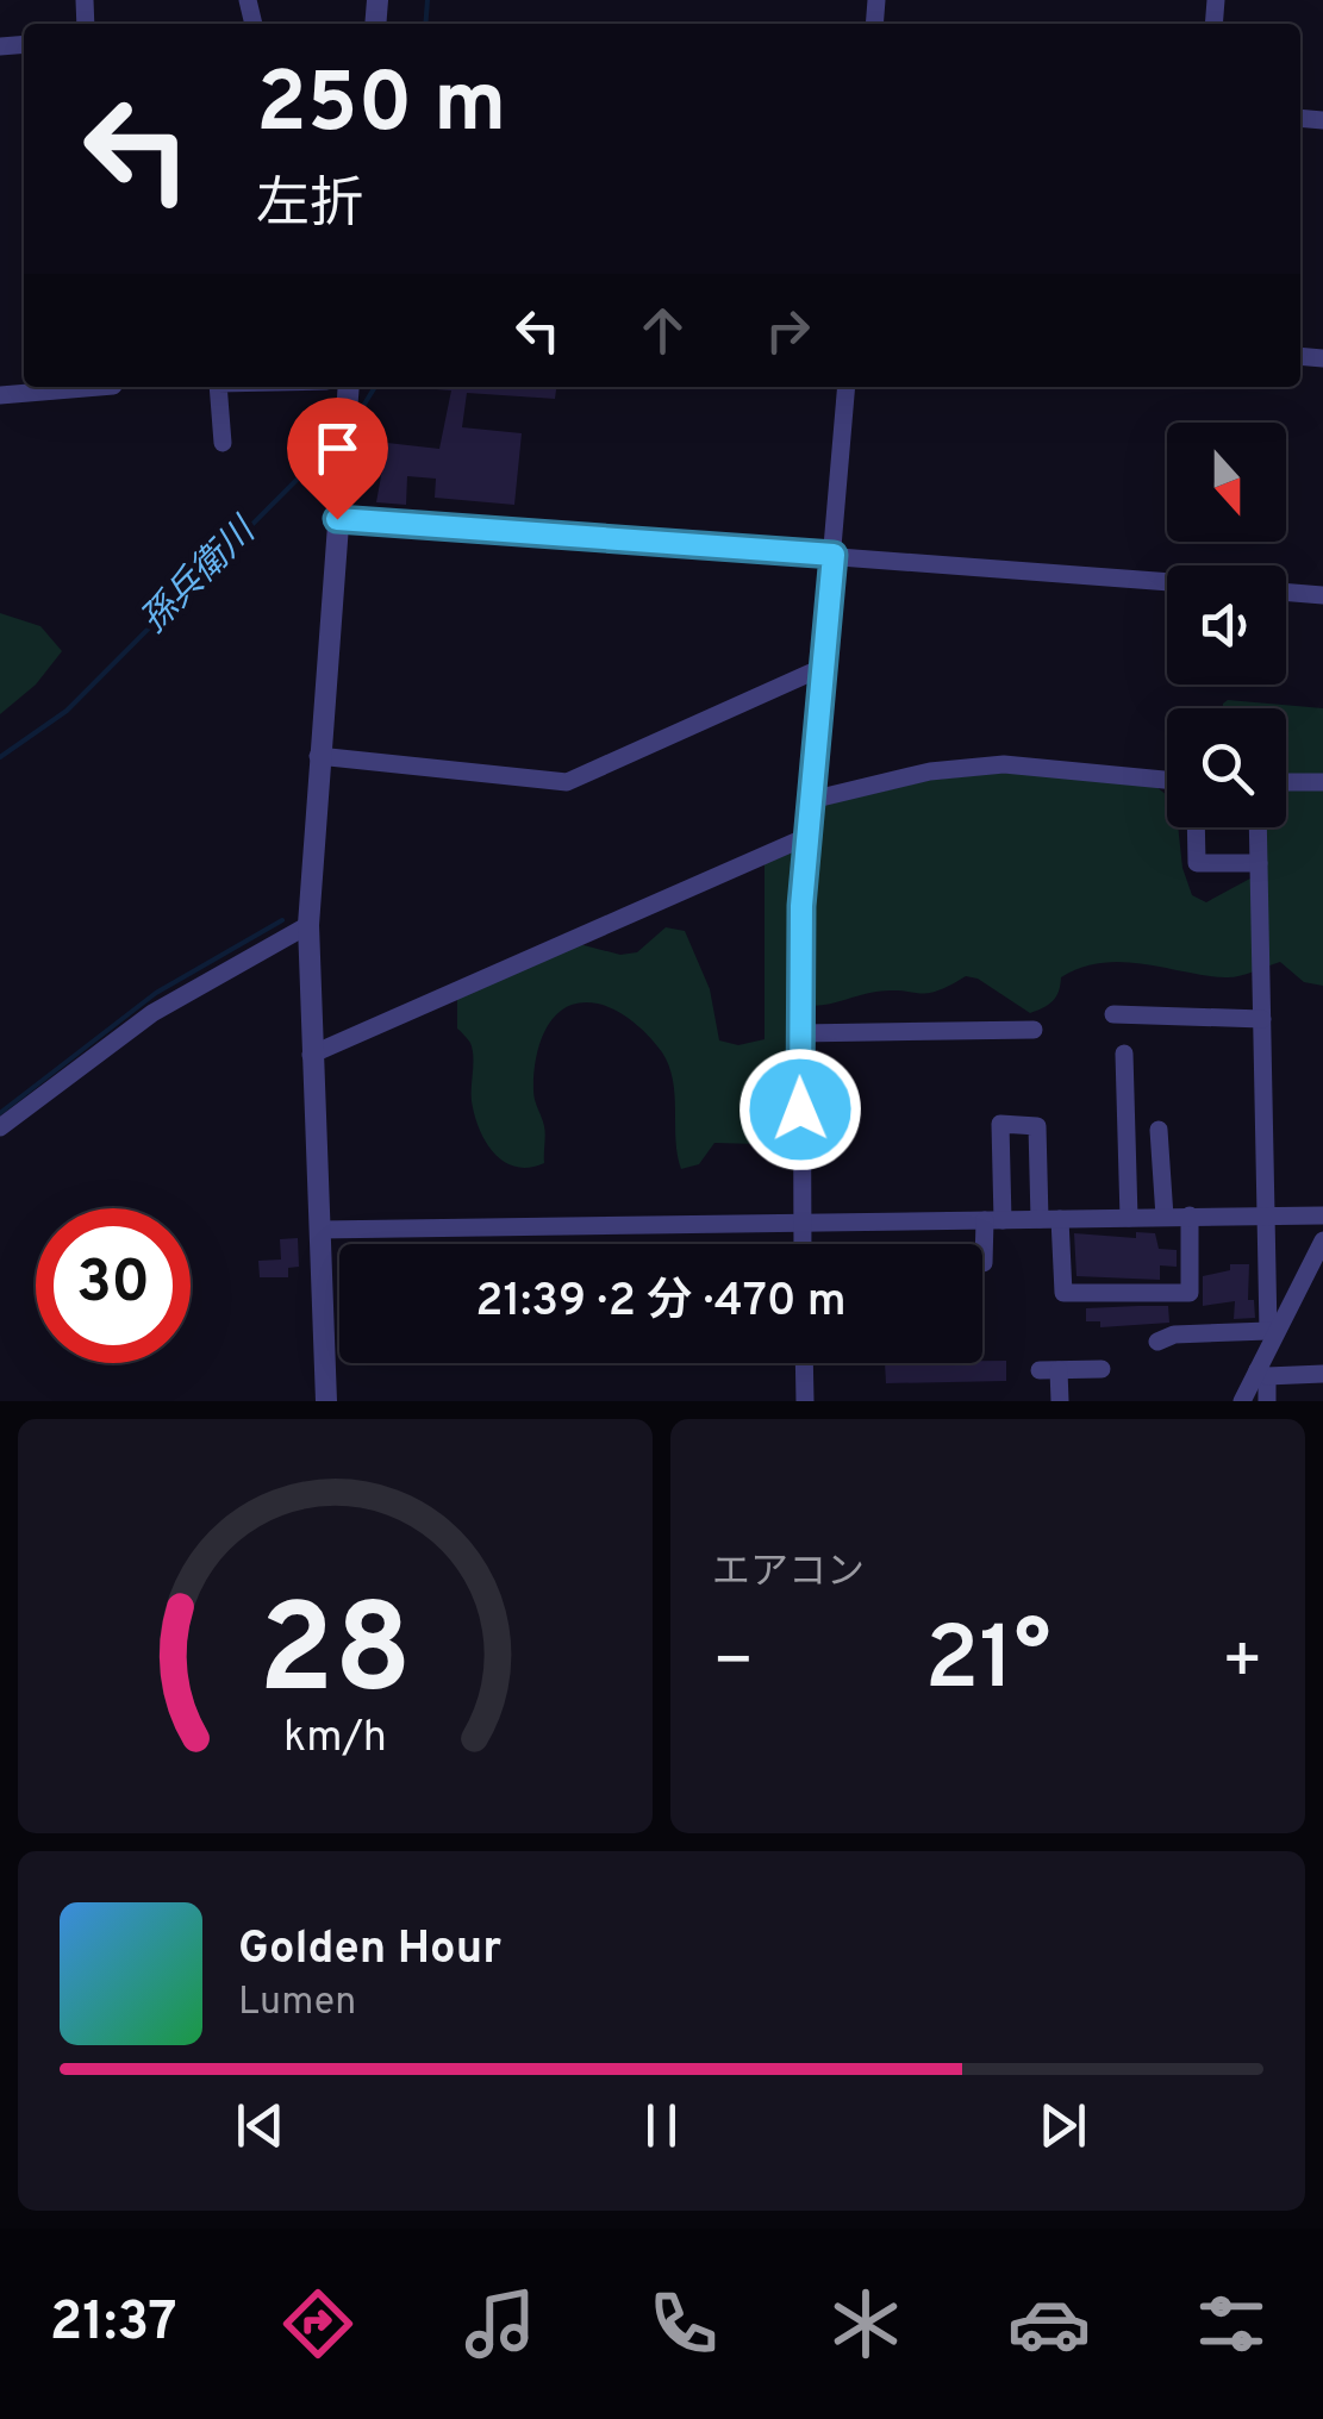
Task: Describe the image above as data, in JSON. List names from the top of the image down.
{
  "water": ["孫兵衛川"],
  "north": "bottom",
  "page": {
    "turn": ["250 m", "左折"],
    "limit": "30",
    "trip": "21:39 · 2 分 · 470 m",
    "tile": "エアコン",
    "heat": ["−", "21°", "+"],
    "song": ["Golden Hour", "Lumen"],
    "tabs": "21:37",
    "gauge": ["28", "km/h"]
  }
}
